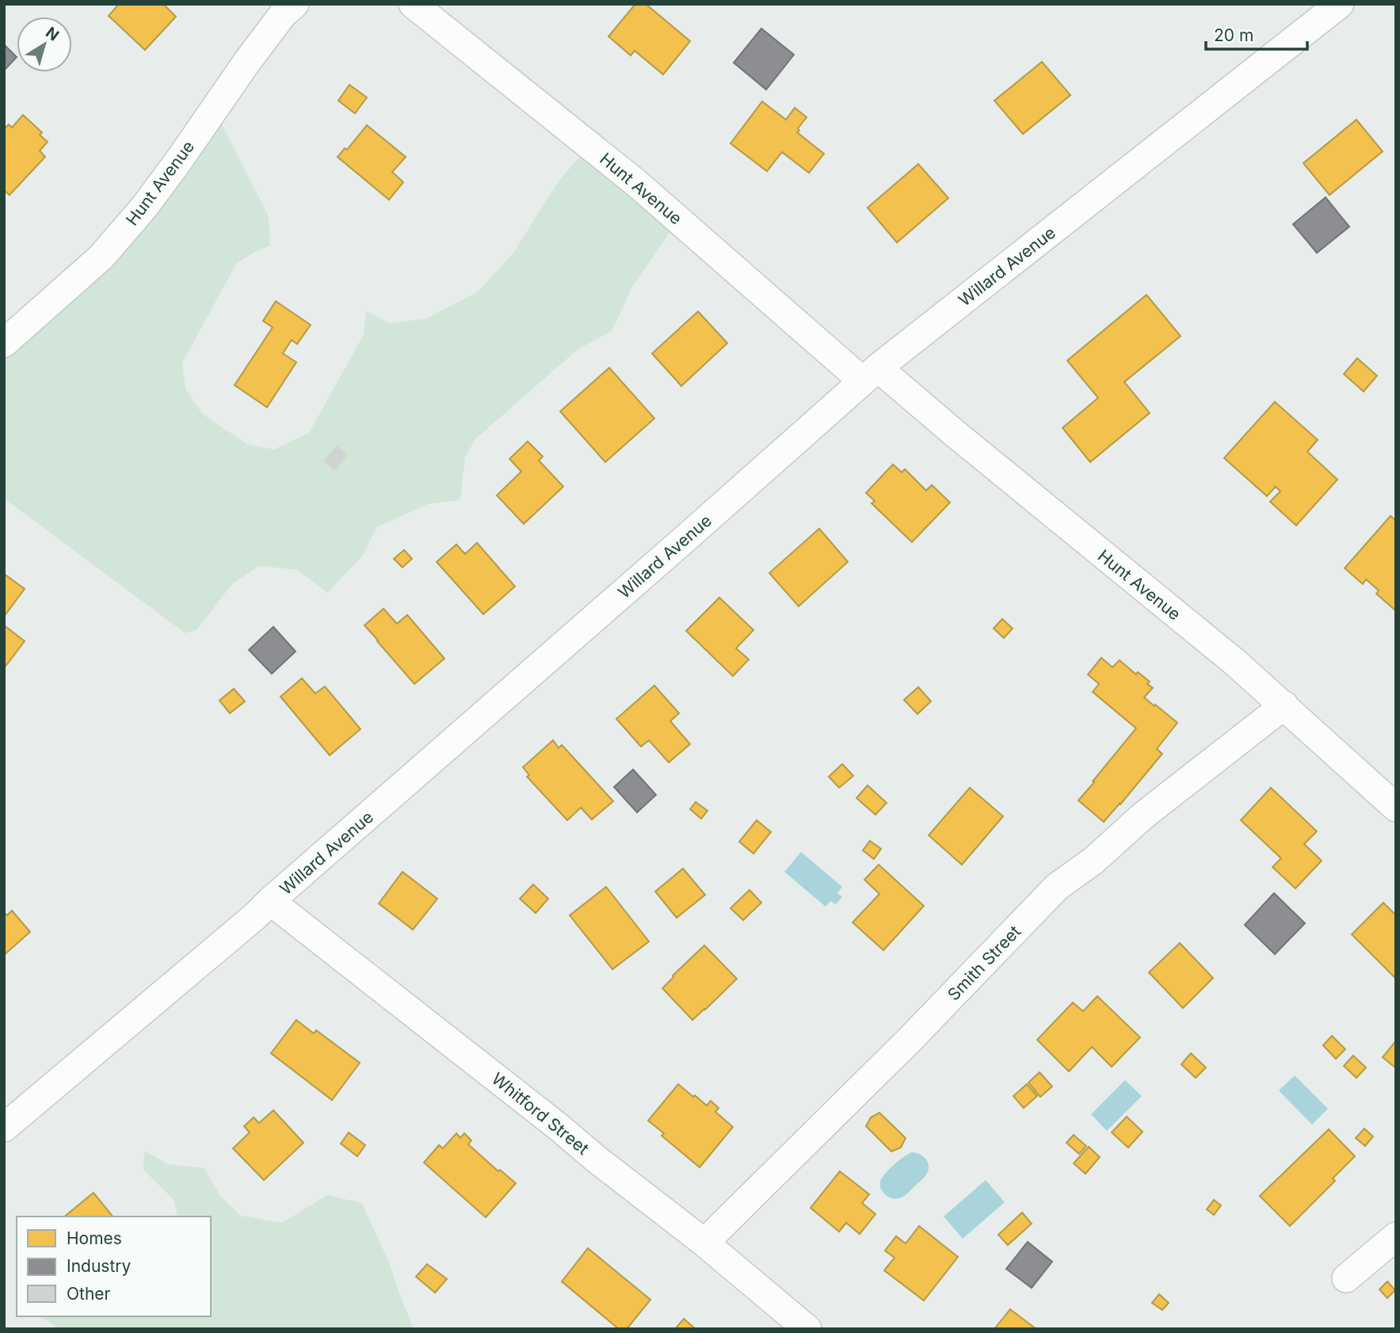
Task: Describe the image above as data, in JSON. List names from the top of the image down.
{
  "streets": {
    "street": [
      "Hunt Avenue",
      "Willard Avenue",
      "Smith Street",
      "Whitford Street"
    ]
  },
  "crossings": [
    ["Hunt Avenue", "Willard Avenue"],
    ["Hunt Avenue", "Smith Street"],
    ["Willard Avenue", "Whitford Street"],
    ["Smith Street", "Whitford Street"]
  ],
  "legend": ["Homes", "Industry", "Other"],
  "scale_bar": "20 m",
  "north": "top right"
}
